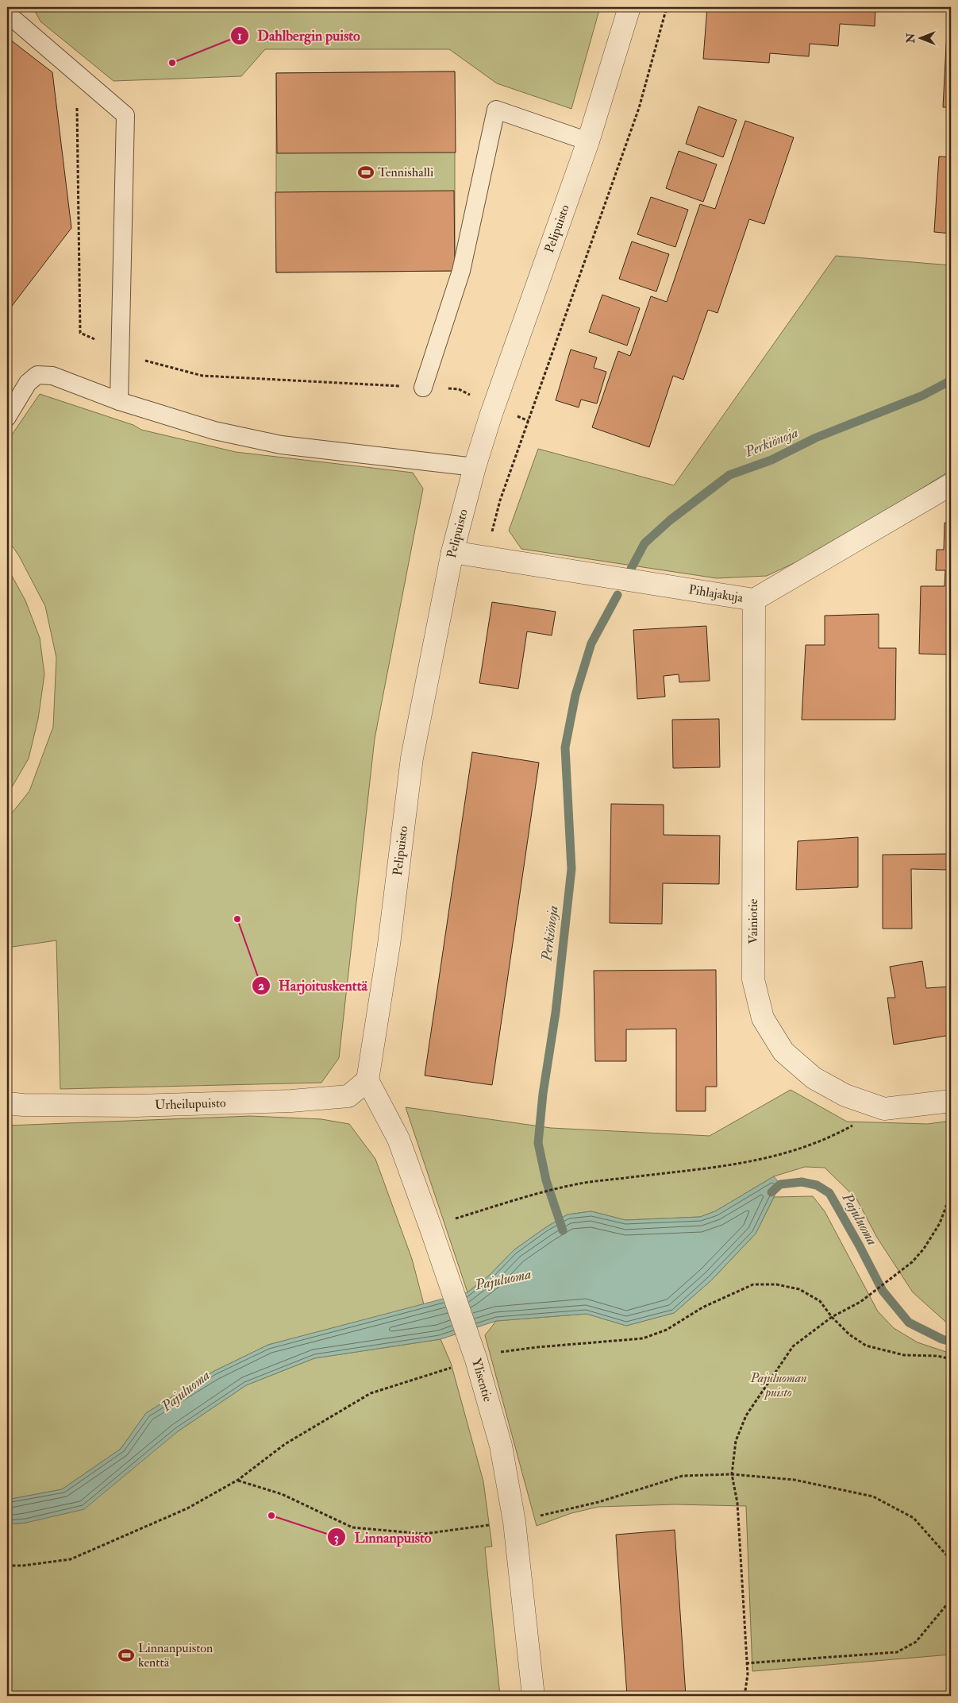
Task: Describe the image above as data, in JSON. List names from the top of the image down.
{
  "streets": {
    "street": [
      "Pelipuisto",
      "Pihlajakuja",
      "Vainiotie",
      "Urheilupuisto",
      "Ylisentie"
    ]
  },
  "crossings": [
    ["Pelipuisto", "Pihlajakuja"],
    ["Pelipuisto", "Urheilupuisto"],
    ["Pelipuisto", "Ylisentie"],
    ["Pihlajakuja", "Vainiotie"],
    ["Urheilupuisto", "Ylisentie"]
  ],
  "water": ["Perkiönoja", "Pajuluoma"],
  "parks": ["Pajuluoman puisto"],
  "places": {
    "other": ["Dahlbergin puisto", "Harjoituskenttä", "Linnanpuisto"],
    "sports": ["Tennishalli", "Linnanpuiston kenttä"]
  },
  "north": "left"
}
